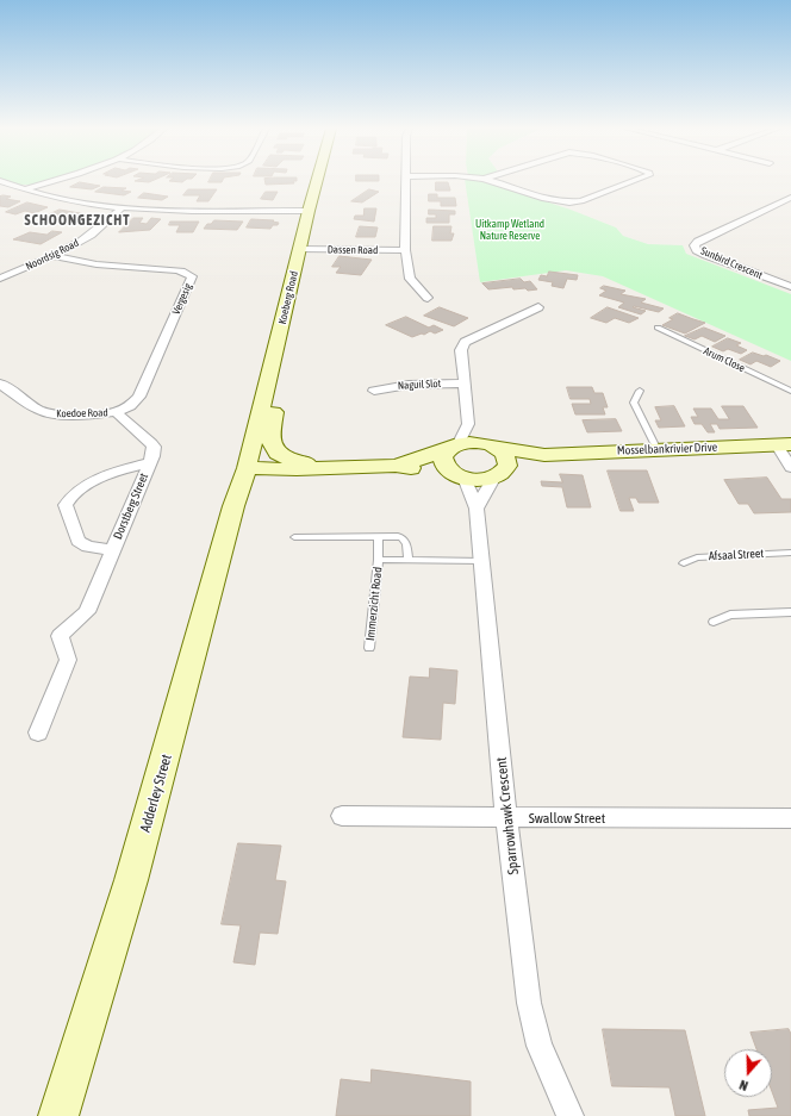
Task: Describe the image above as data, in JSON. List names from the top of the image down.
{
  "streets": {
    "main road": ["Koeberg Road", "Mosselbankrivier Drive", "Adderley Street"],
    "street": [
      "Dassen Road",
      "Noordsig Road",
      "Sunbird Crescent",
      "Vergesig",
      "Naguil Slot",
      "Koedoe Road",
      "Dorstberg Street",
      "Sparrowhawk Crescent",
      "Swallow Street"
    ],
    "lane": ["Arum Close", "Afsaal Street", "Immerzicht Road"]
  },
  "crossings": [
    ["Dassen Road", "Koeberg Road"],
    ["Noordsig Road", "Vergesig"],
    ["Koeberg Road", "Mosselbankrivier Drive"],
    ["Koeberg Road", "Adderley Street"],
    ["Vergesig", "Koedoe Road"],
    ["Vergesig", "Dorstberg Street"],
    ["Koedoe Road", "Dorstberg Street"],
    ["Mosselbankrivier Drive", "Adderley Street"],
    ["Mosselbankrivier Drive", "Sparrowhawk Crescent"],
    ["Immerzicht Road", "Sparrowhawk Crescent"],
    ["Sparrowhawk Crescent", "Swallow Street"]
  ],
  "districts": ["SCHOONGEZICHT"],
  "parks": ["Uitkamp Wetland Nature Reserve"],
  "north": "bottom"
}
